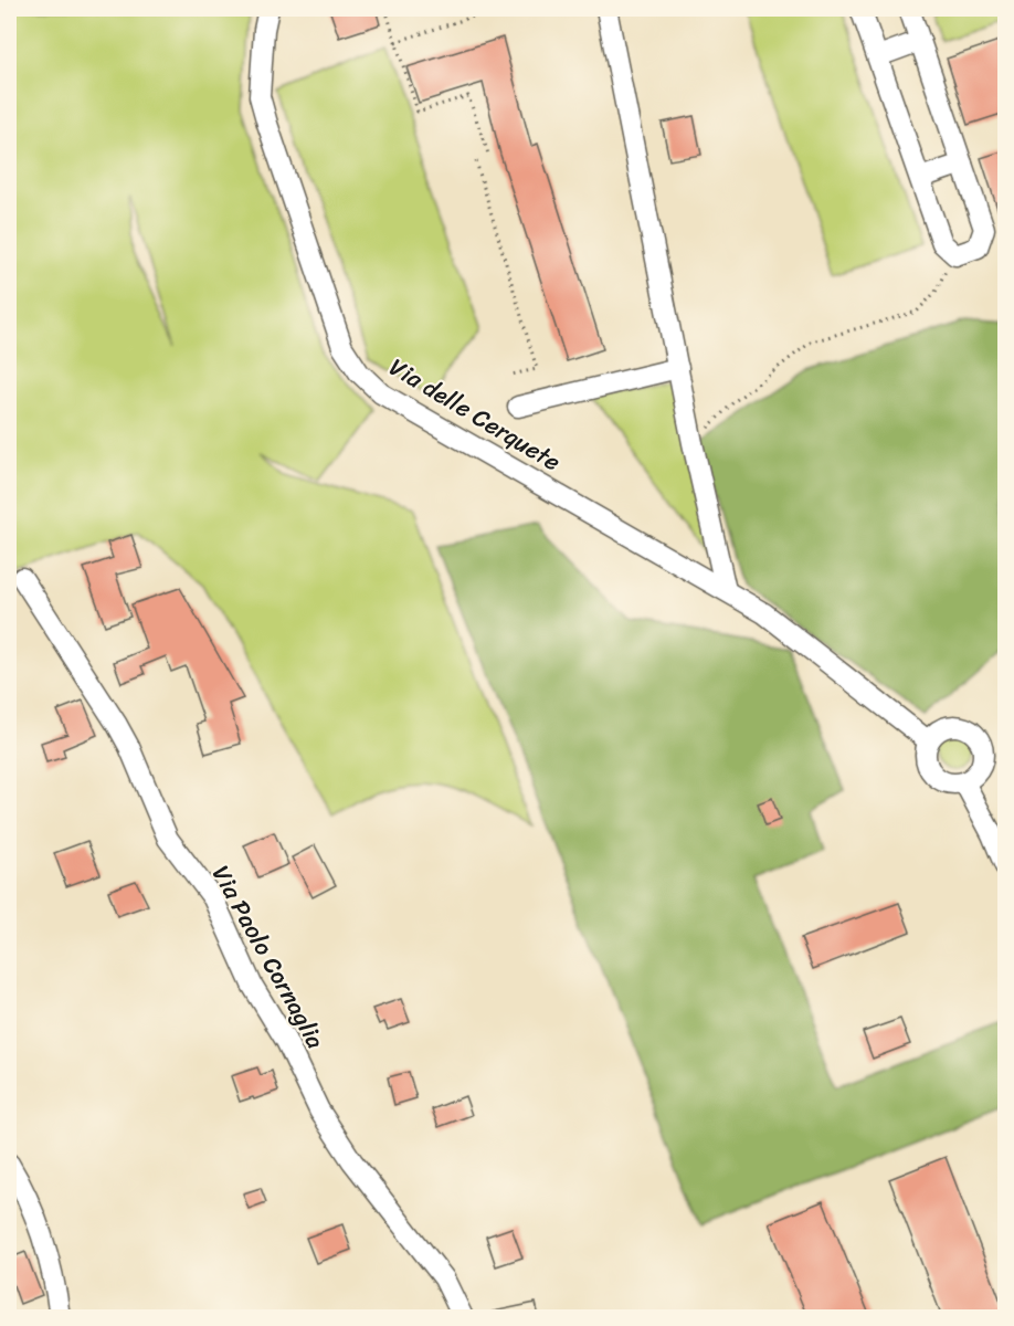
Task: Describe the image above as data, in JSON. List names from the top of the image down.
{
  "streets": {
    "street": ["Via delle Cerquete", "Via Paolo Cornaglia"]
  }
}
